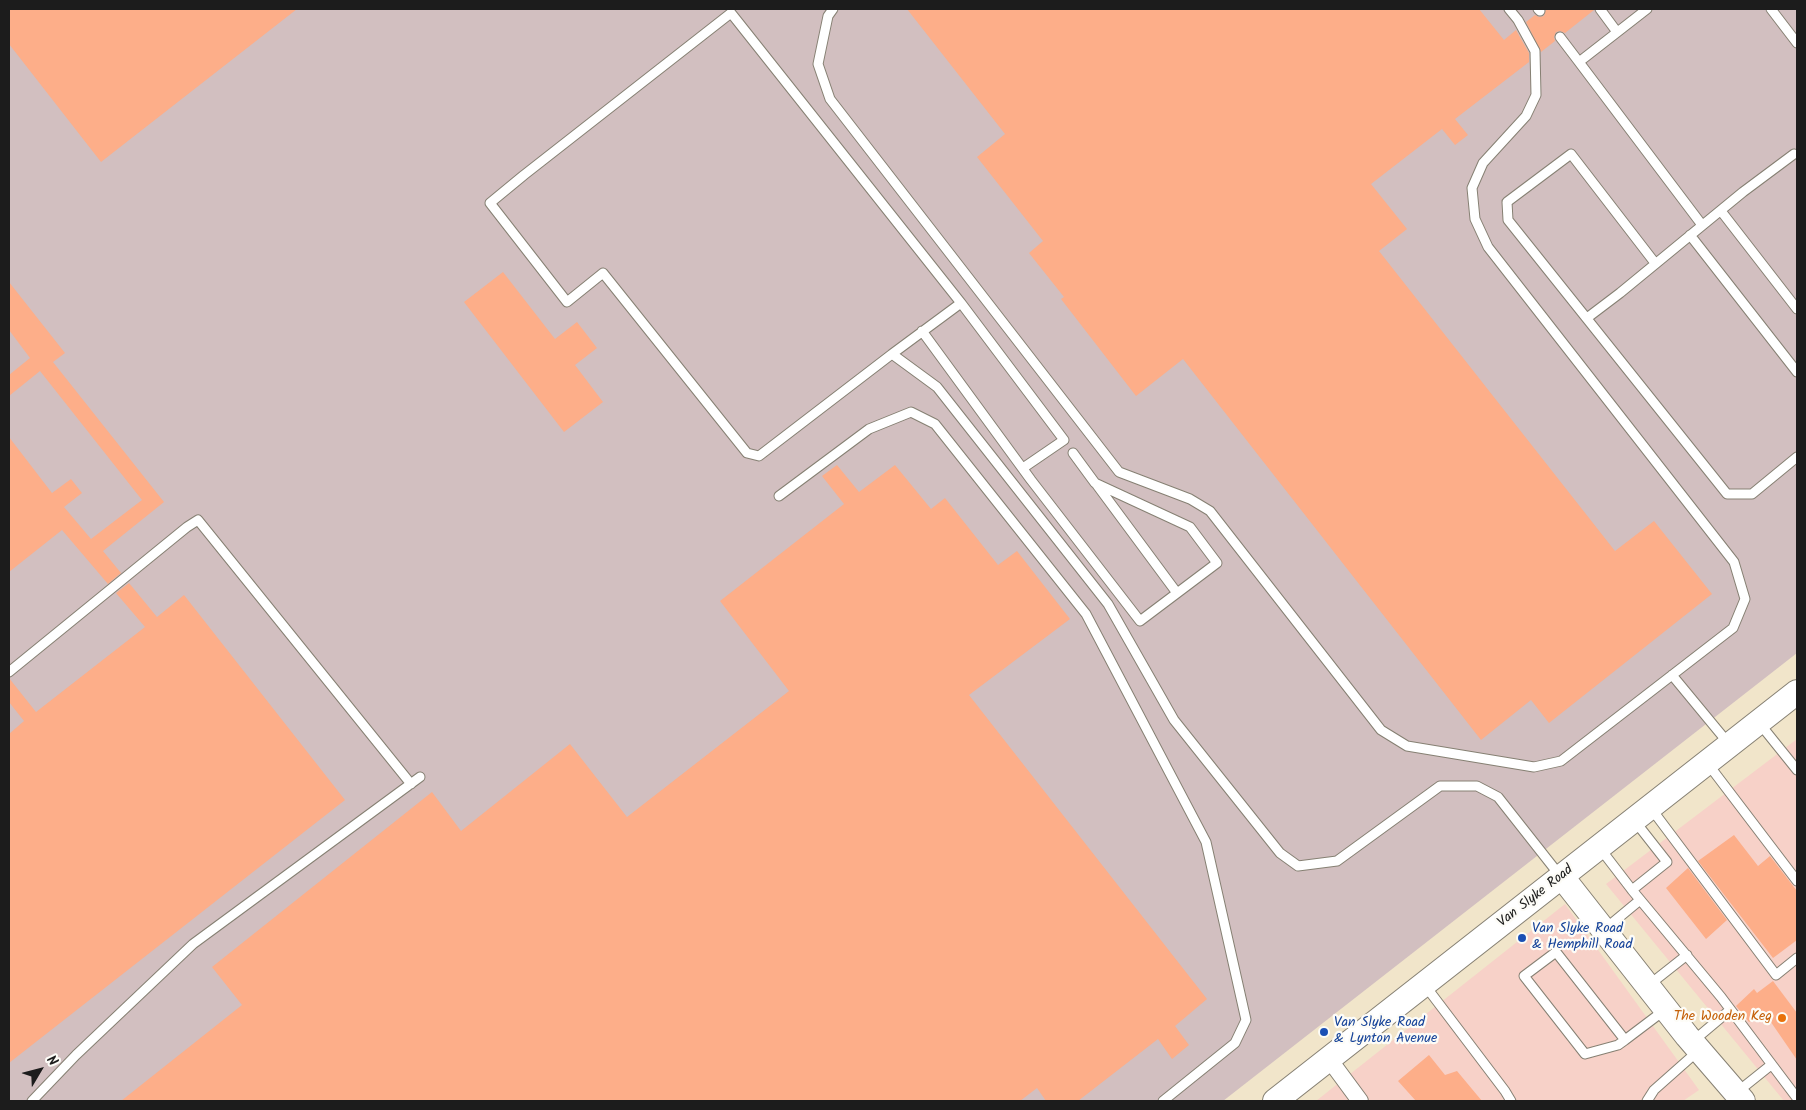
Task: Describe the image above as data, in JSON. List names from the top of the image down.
{
  "streets": {
    "street": ["Van Slyke Road"]
  },
  "places": ["Van Slyke Road & Hemphill Road", "The Wooden Keg", "Van Slyke Road & Lynton Avenue"],
  "north": "top right"
}
